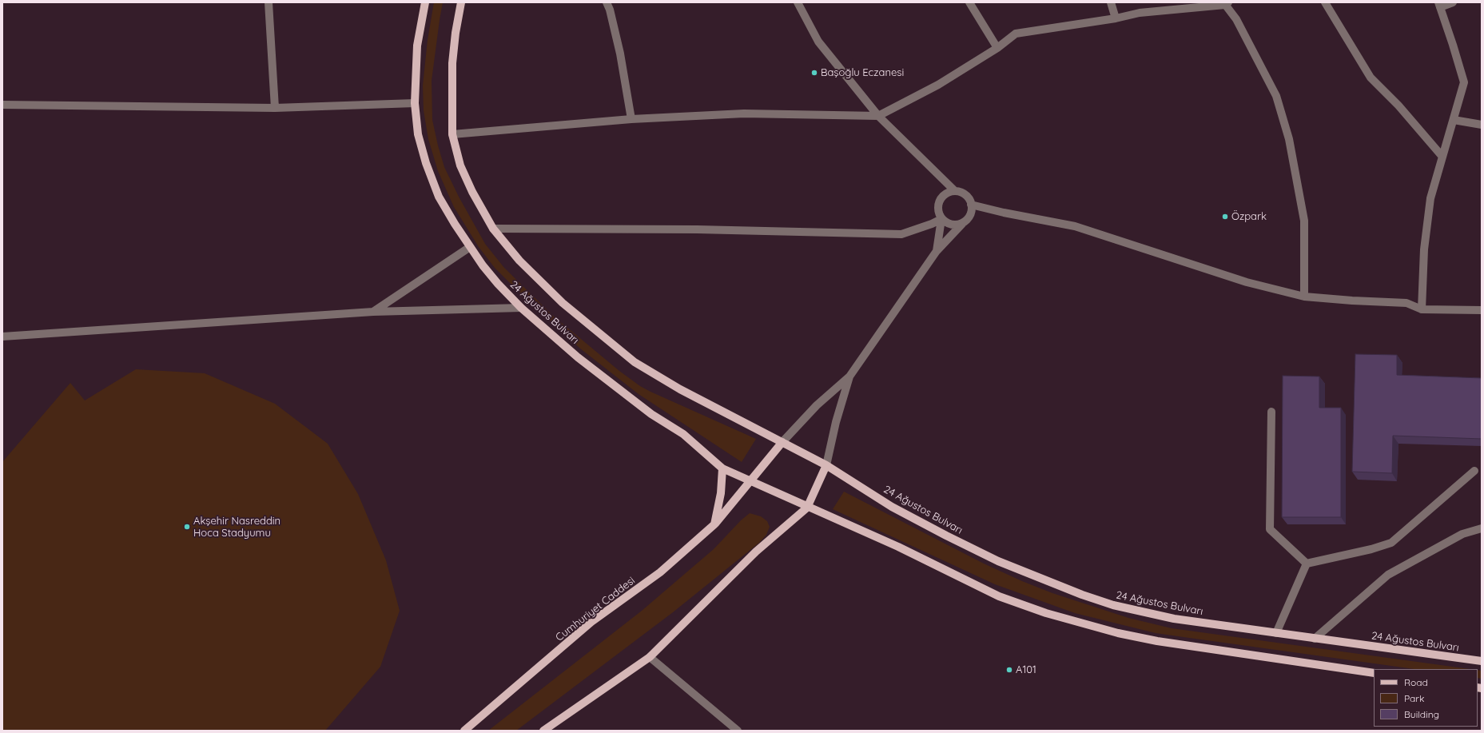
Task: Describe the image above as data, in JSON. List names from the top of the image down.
{
  "streets": {
    "main road": ["24 Ağustos Bulvarı", "Cumhuriyet Caddesi"]
  },
  "crossings": [
    ["24 Ağustos Bulvarı", "Cumhuriyet Caddesi"]
  ],
  "places": [
    "Başoğlu Eczanesi",
    "Özpark",
    "Akşehir Nasreddin Hoca Stadyumu",
    "A101"
  ],
  "legend": ["Road", "Park", "Building"]
}
